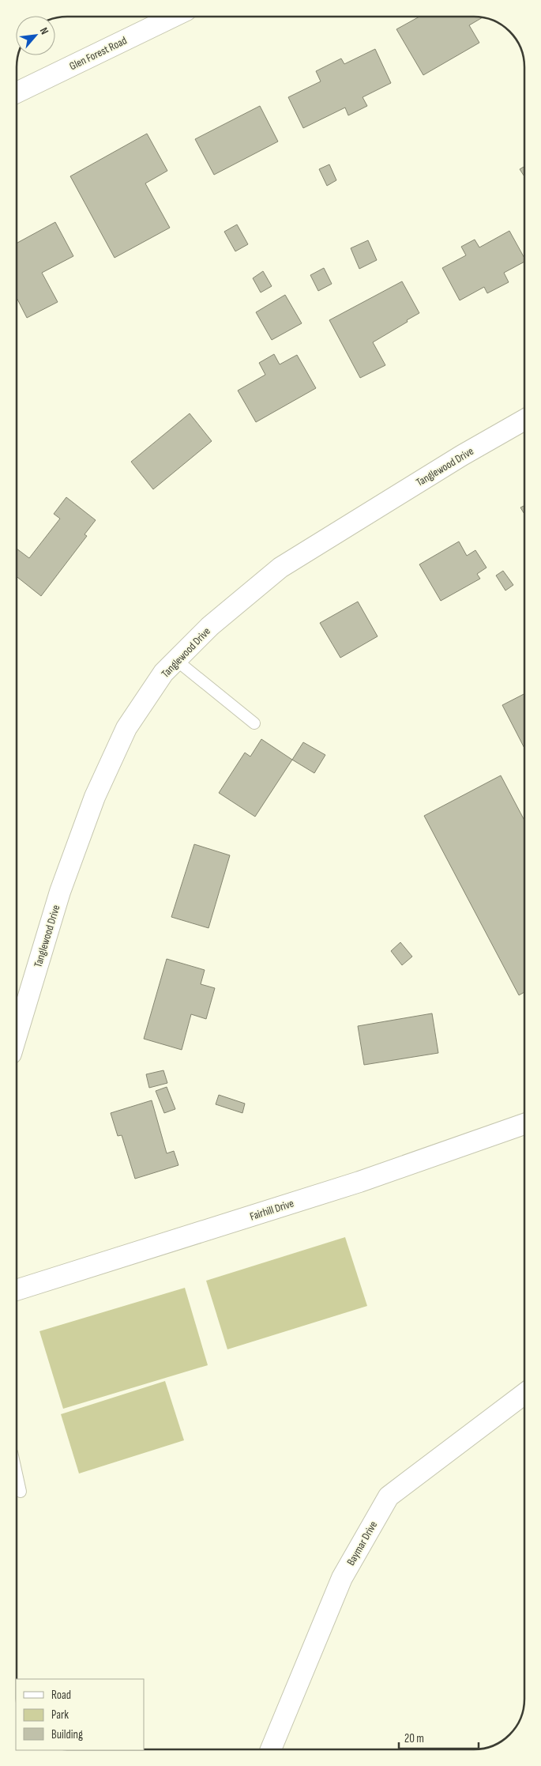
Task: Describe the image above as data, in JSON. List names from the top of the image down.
{
  "streets": {
    "street": [
      "Glen Forest Road",
      "Tanglewood Drive",
      "Fairhill Drive",
      "Baymar Drive"
    ]
  },
  "legend": ["Road", "Park", "Building"],
  "scale_bar": "20 m",
  "north": "top right"
}
